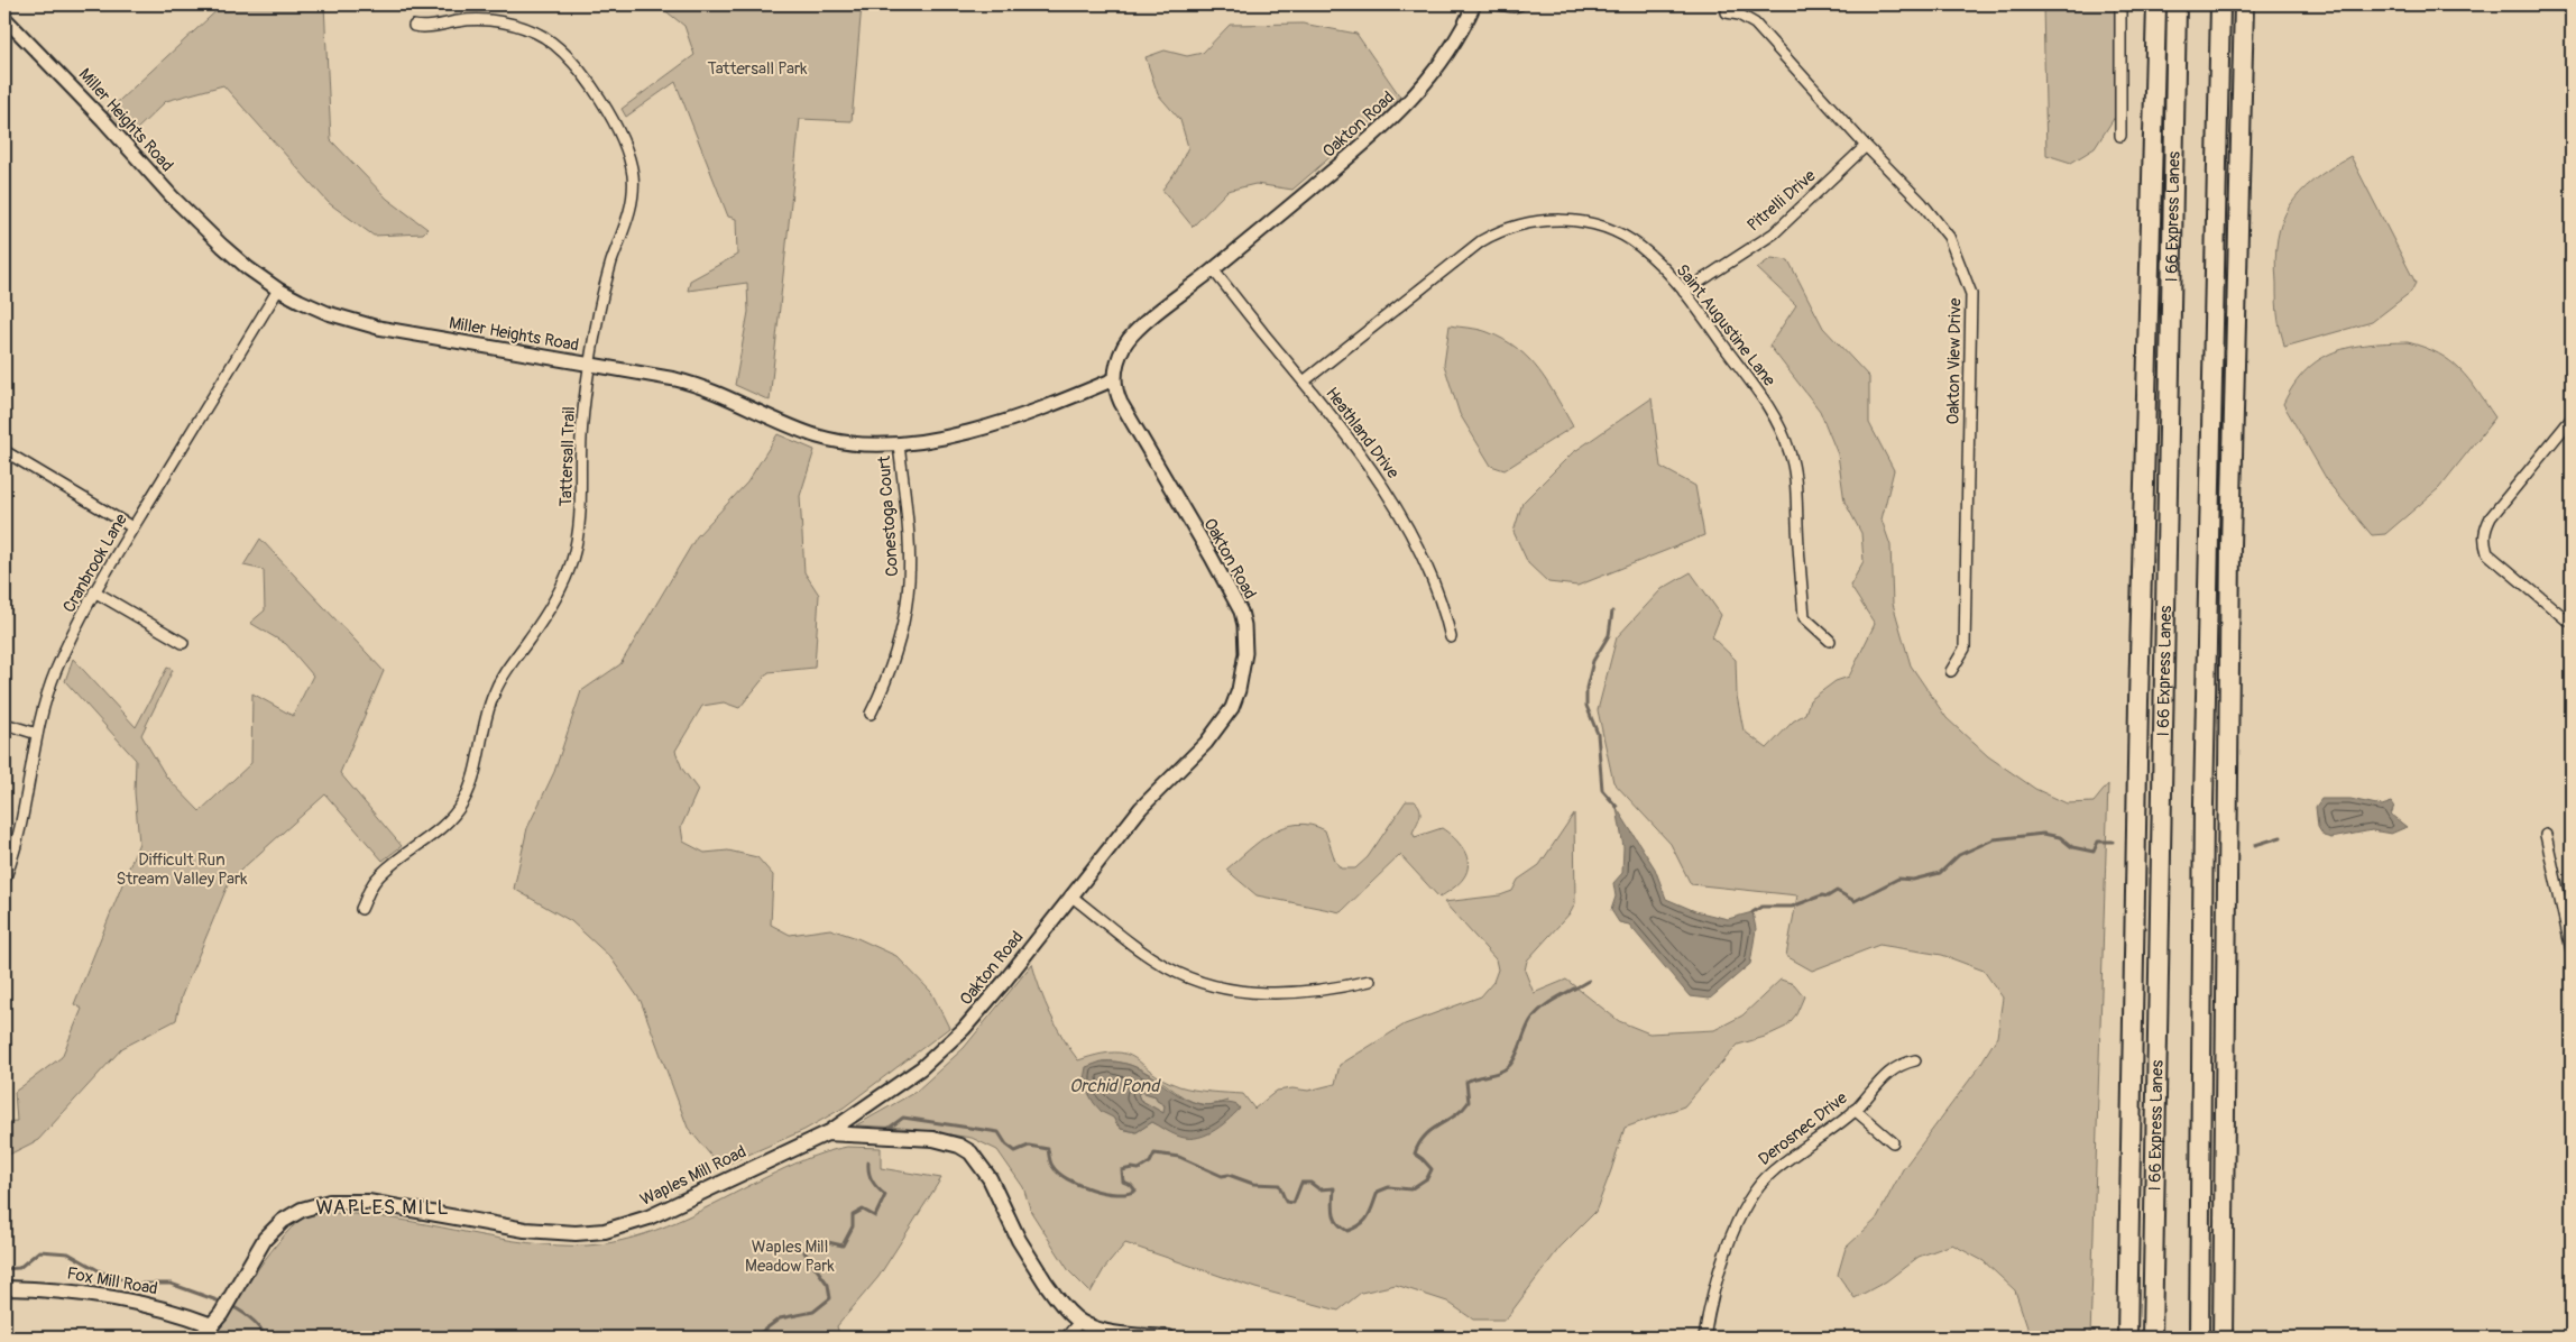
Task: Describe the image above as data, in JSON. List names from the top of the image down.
{
  "streets": {
    "highway": ["I 66 Express Lanes"],
    "main road": ["Waples Mill Road", "Fox Mill Road"],
    "street": [
      "Miller Heights Road",
      "Oakton Road",
      "Pitrelli Drive",
      "Saint Augustine Lane",
      "Oakton View Drive",
      "Heathland Drive",
      "Tattersall Trail",
      "Conestoga Court",
      "Cranbrook Lane",
      "Derosnec Drive"
    ]
  },
  "crossings": [
    ["Miller Heights Road", "Oakton Road"],
    ["Miller Heights Road", "Tattersall Trail"],
    ["Miller Heights Road", "Conestoga Court"],
    ["Miller Heights Road", "Cranbrook Lane"],
    ["Oakton Road", "Heathland Drive"],
    ["Oakton Road", "Waples Mill Road"],
    ["Pitrelli Drive", "Saint Augustine Lane"],
    ["Pitrelli Drive", "Oakton View Drive"],
    ["Saint Augustine Lane", "Heathland Drive"],
    ["Waples Mill Road", "Fox Mill Road"]
  ],
  "districts": ["WAPLES MILL"],
  "water": ["Orchid Pond"],
  "parks": ["Tattersall Park", "Difficult Run Stream Valley Park", "Waples Mill Meadow Park"]
}
